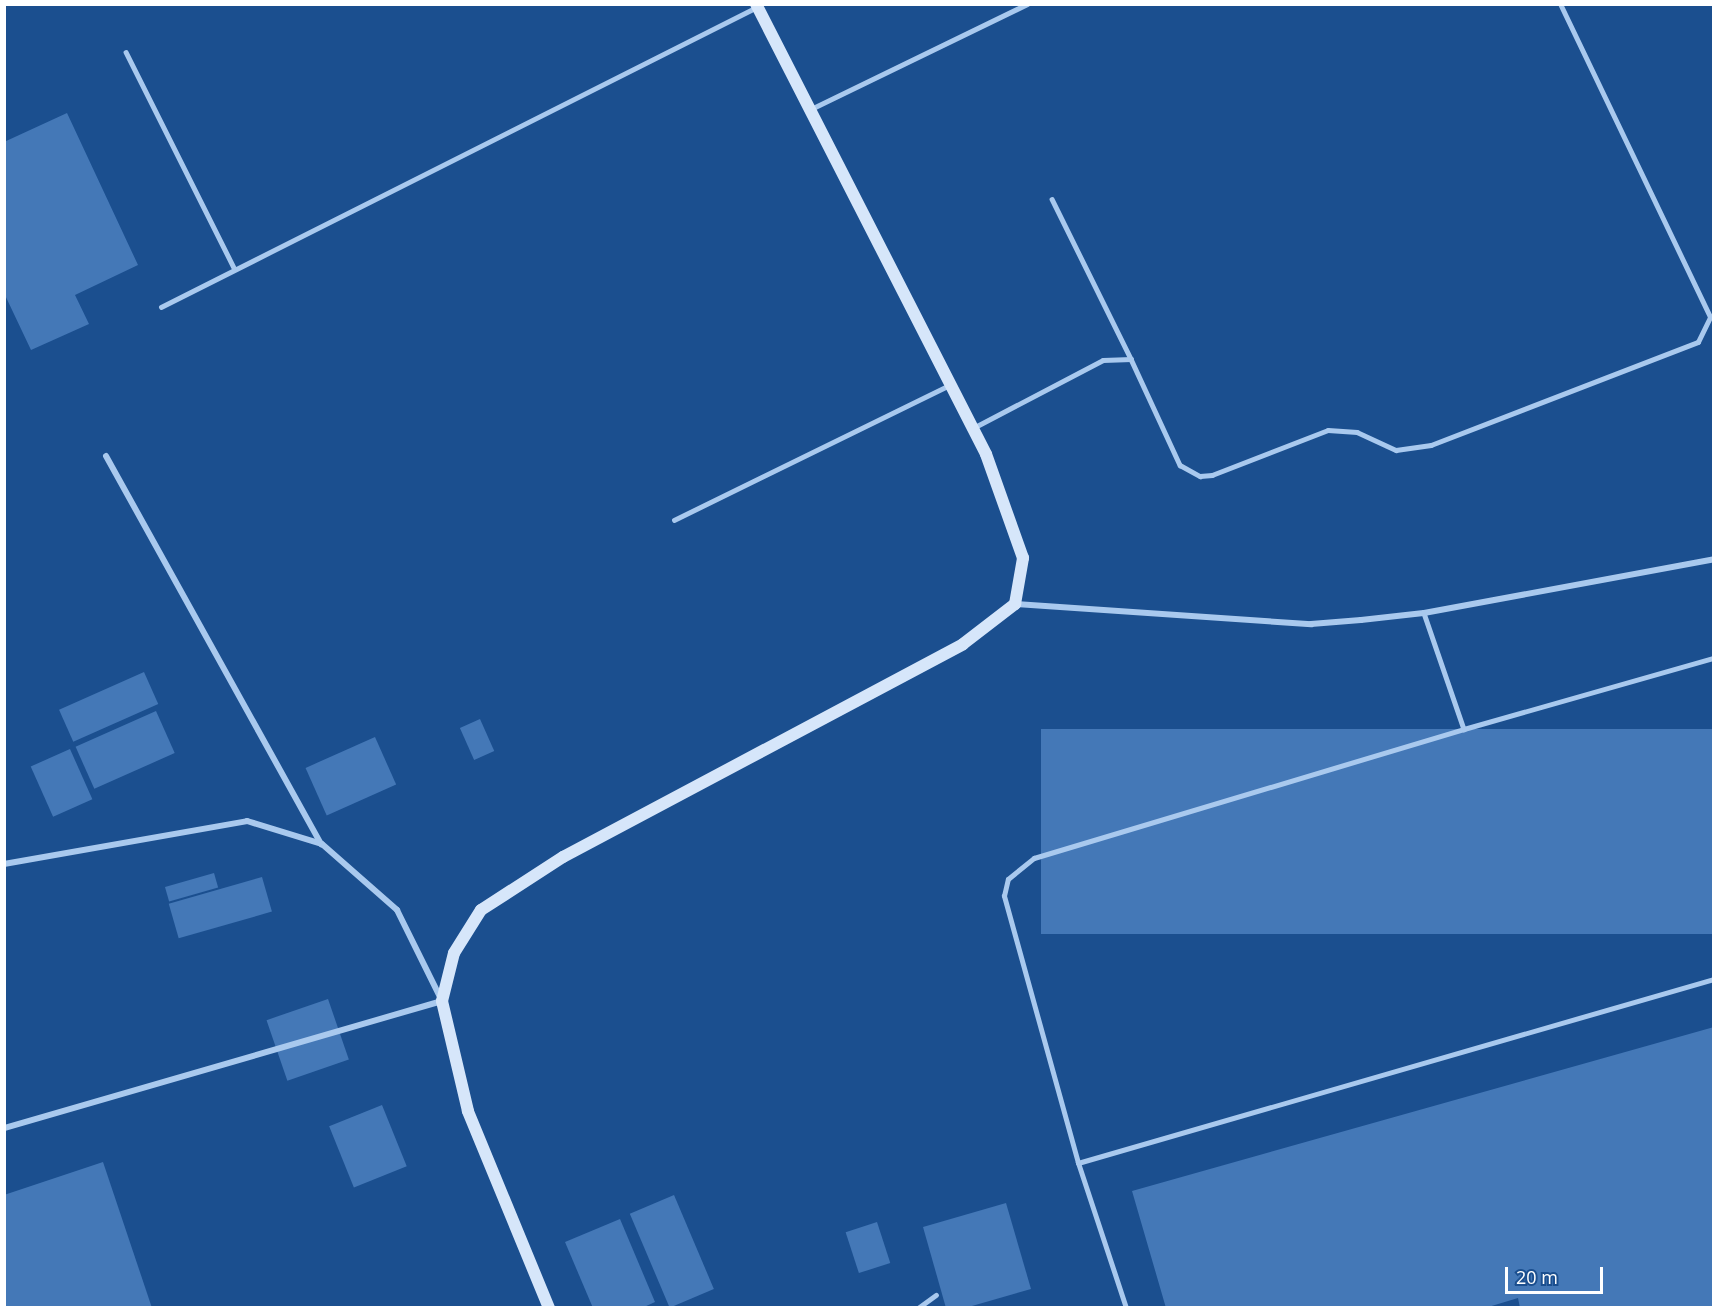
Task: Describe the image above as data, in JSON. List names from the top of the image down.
{
  "scale_bar": "20 m"
}
